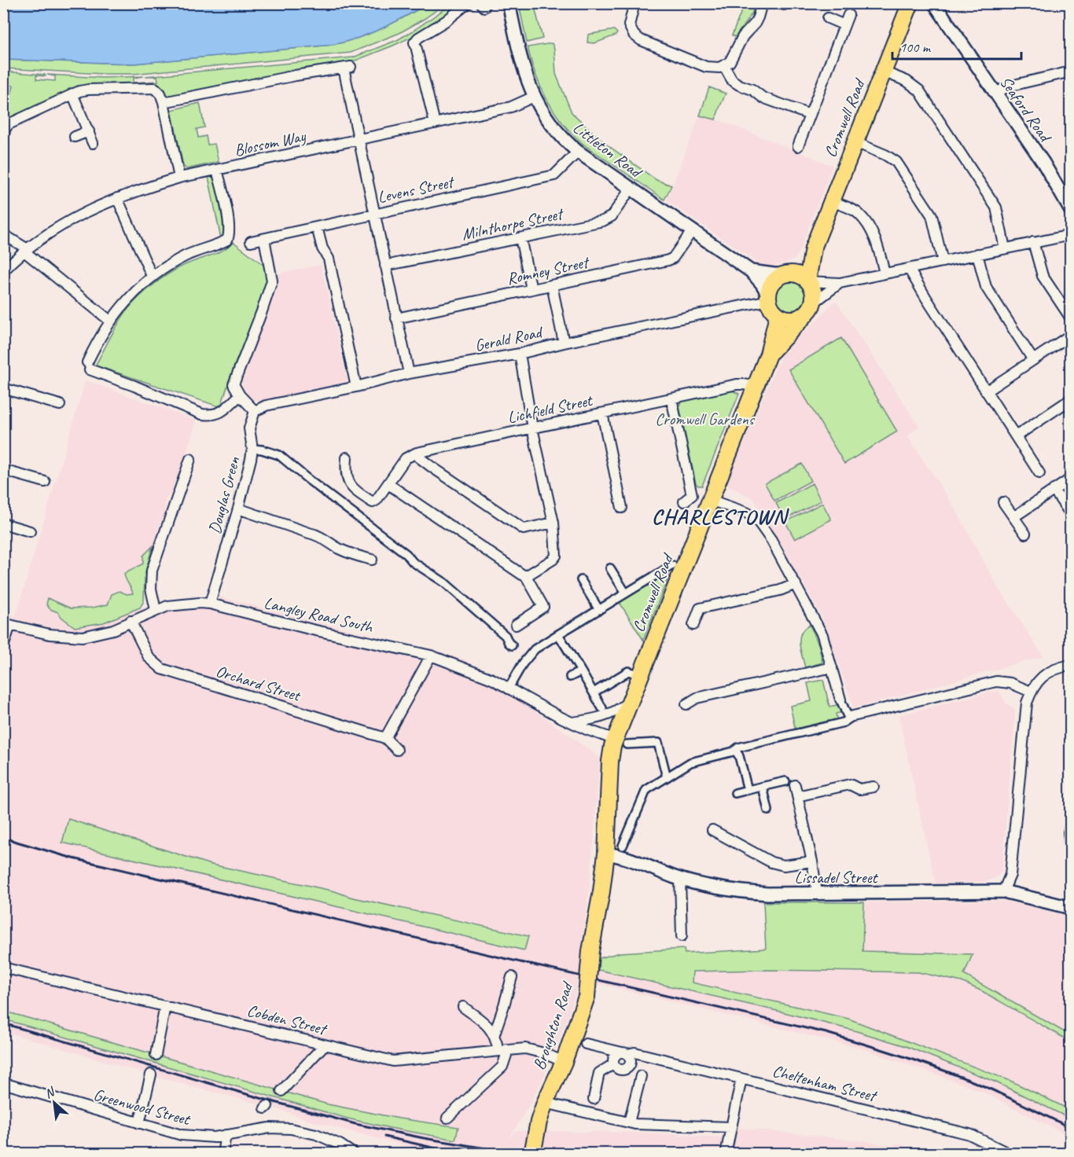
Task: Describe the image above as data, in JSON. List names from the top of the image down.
{
  "streets": {
    "highway": ["Cromwell Road", "Broughton Road"],
    "street": [
      "Seaford Road",
      "Blossom Way",
      "Littleton Road",
      "Levens Street",
      "Milnthorpe Street",
      "Romney Street",
      "Gerald Road",
      "Lichfield Street",
      "Douglas Green",
      "Langley Road South",
      "Orchard Street",
      "Lissadel Street",
      "Cobden Street",
      "Cheltenham Street",
      "Greenwood Street"
    ]
  },
  "crossings": [
    ["Cromwell Road", "Littleton Road"],
    ["Cromwell Road", "Gerald Road"],
    ["Cromwell Road", "Lichfield Street"],
    ["Cromwell Road", "Langley Road South"],
    ["Cromwell Road", "Lissadel Street"],
    ["Cromwell Road", "Broughton Road"],
    ["Blossom Way", "Littleton Road"],
    ["Littleton Road", "Levens Street"],
    ["Littleton Road", "Milnthorpe Street"],
    ["Littleton Road", "Romney Street"],
    ["Littleton Road", "Gerald Road"],
    ["Gerald Road", "Douglas Green"],
    ["Douglas Green", "Langley Road South"],
    ["Langley Road South", "Orchard Street"],
    ["Lissadel Street", "Broughton Road"],
    ["Cobden Street", "Broughton Road"]
  ],
  "districts": ["CHARLESTOWN"],
  "parks": ["Cromwell Gardens"],
  "scale_bar": "100 m",
  "north": "top left"
}
